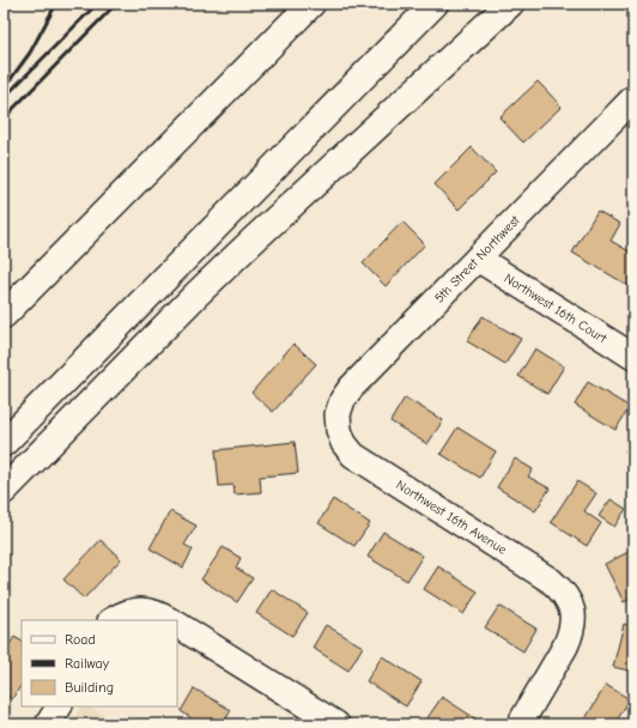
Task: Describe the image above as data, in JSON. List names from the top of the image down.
{
  "streets": {
    "street": ["5th Street Northwest", "Northwest 16th Court", "Northwest 16th Avenue"]
  },
  "crossings": [
    ["5th Street Northwest", "Northwest 16th Court"],
    ["5th Street Northwest", "Northwest 16th Avenue"]
  ],
  "legend": ["Road", "Railway", "Building"]
}
